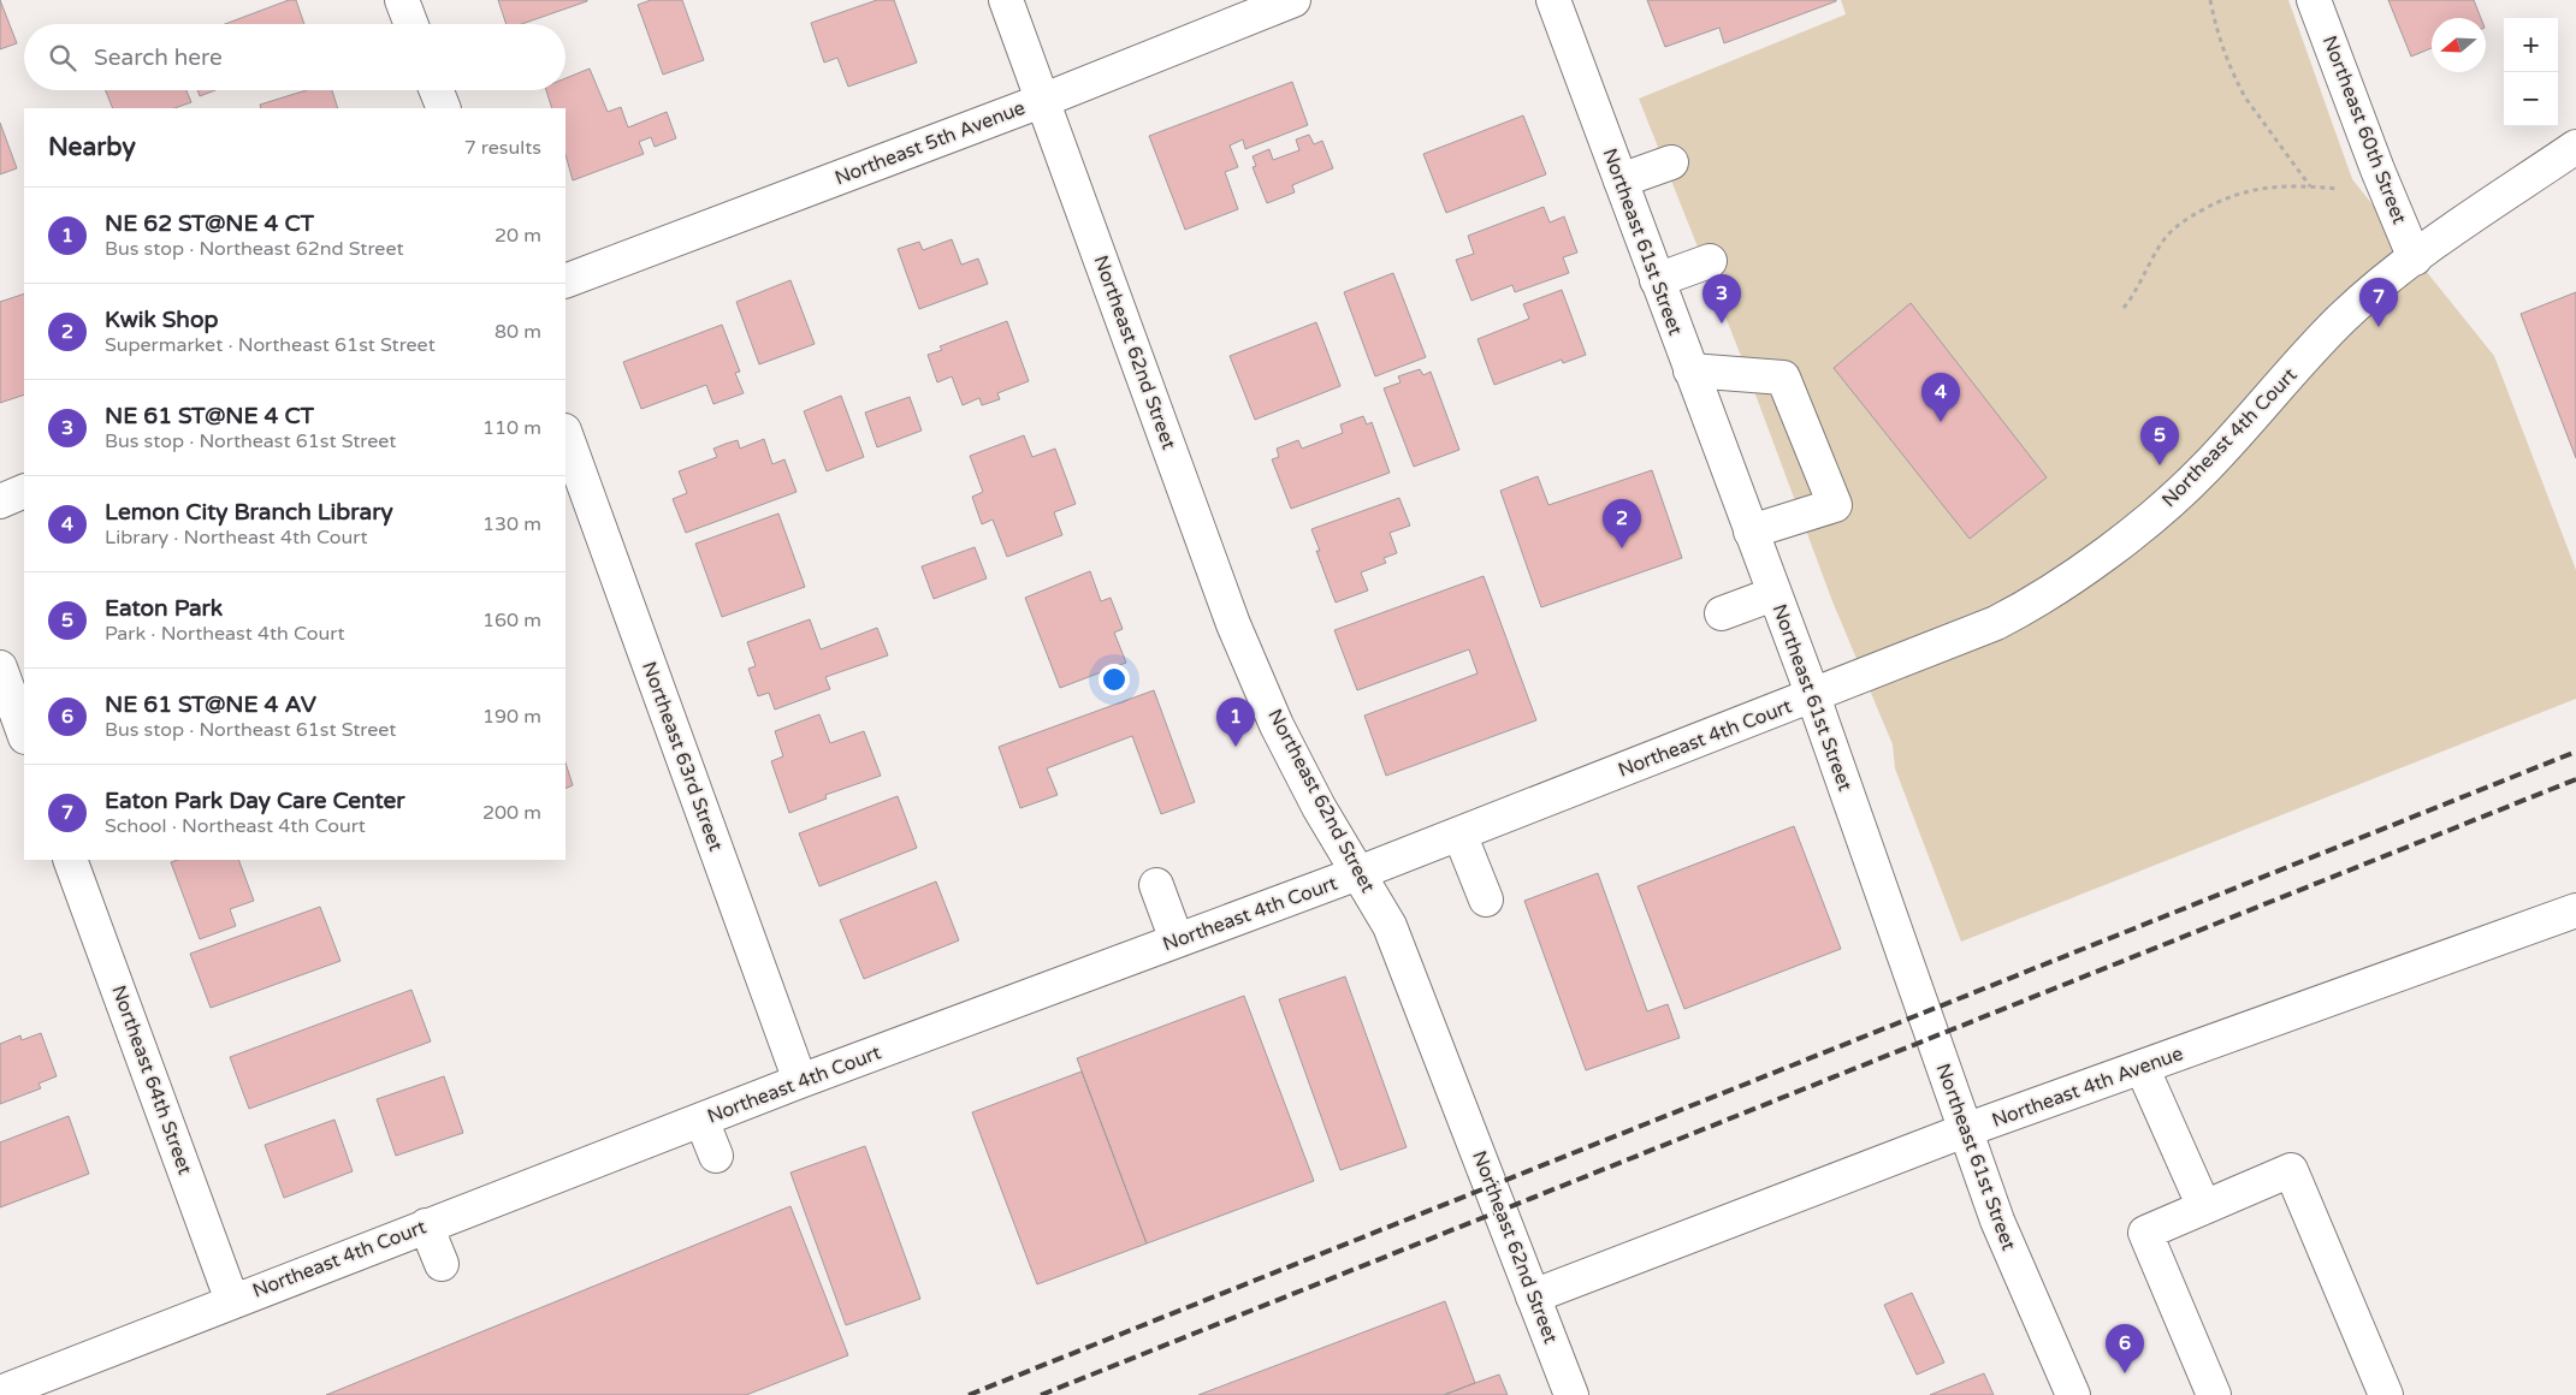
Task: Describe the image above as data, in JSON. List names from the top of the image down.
{
  "streets": {
    "street": [
      "Northeast 60th Street",
      "Northeast 5th Avenue",
      "Northeast 61st Street",
      "Northeast 62nd Street",
      "Northeast 4th Court",
      "Northeast 63rd Street",
      "Northeast 64th Street",
      "Northeast 4th Avenue"
    ]
  },
  "crossings": [
    ["Northeast 60th Street", "Northeast 4th Court"],
    ["Northeast 5th Avenue", "Northeast 62nd Street"],
    ["Northeast 61st Street", "Northeast 4th Court"],
    ["Northeast 61st Street", "Northeast 4th Avenue"],
    ["Northeast 62nd Street", "Northeast 4th Court"],
    ["Northeast 62nd Street", "Northeast 4th Avenue"],
    ["Northeast 4th Court", "Northeast 63rd Street"],
    ["Northeast 4th Court", "Northeast 64th Street"]
  ],
  "north": "left",
  "page": {
    "map_buttons": ["+", "−"],
    "search": "Search here",
    "heading": ["Nearby", "7 results"],
    "list": [
      {
        "mark": "1",
        "name": "NE 62 ST@NE 4 CT",
        "note": "Bus stop · Northeast 62nd Street",
        "value": "20 m"
      },
      {
        "mark": "2",
        "name": "Kwik Shop",
        "note": "Supermarket · Northeast 61st Street",
        "value": "80 m"
      },
      {
        "mark": "3",
        "name": "NE 61 ST@NE 4 CT",
        "note": "Bus stop · Northeast 61st Street",
        "value": "110 m"
      },
      {
        "mark": "4",
        "name": "Lemon City Branch Library",
        "note": "Library · Northeast 4th Court",
        "value": "130 m"
      },
      {
        "mark": "5",
        "name": "Eaton Park",
        "note": "Park · Northeast 4th Court",
        "value": "160 m"
      },
      {
        "mark": "6",
        "name": "NE 61 ST@NE 4 AV",
        "note": "Bus stop · Northeast 61st Street",
        "value": "190 m"
      },
      {
        "mark": "7",
        "name": "Eaton Park Day Care Center",
        "note": "School · Northeast 4th Court",
        "value": "200 m"
      }
    ],
    "pins": [
      "3",
      "7",
      "4",
      "5",
      "2",
      "1",
      "6"
    ]
  }
}
